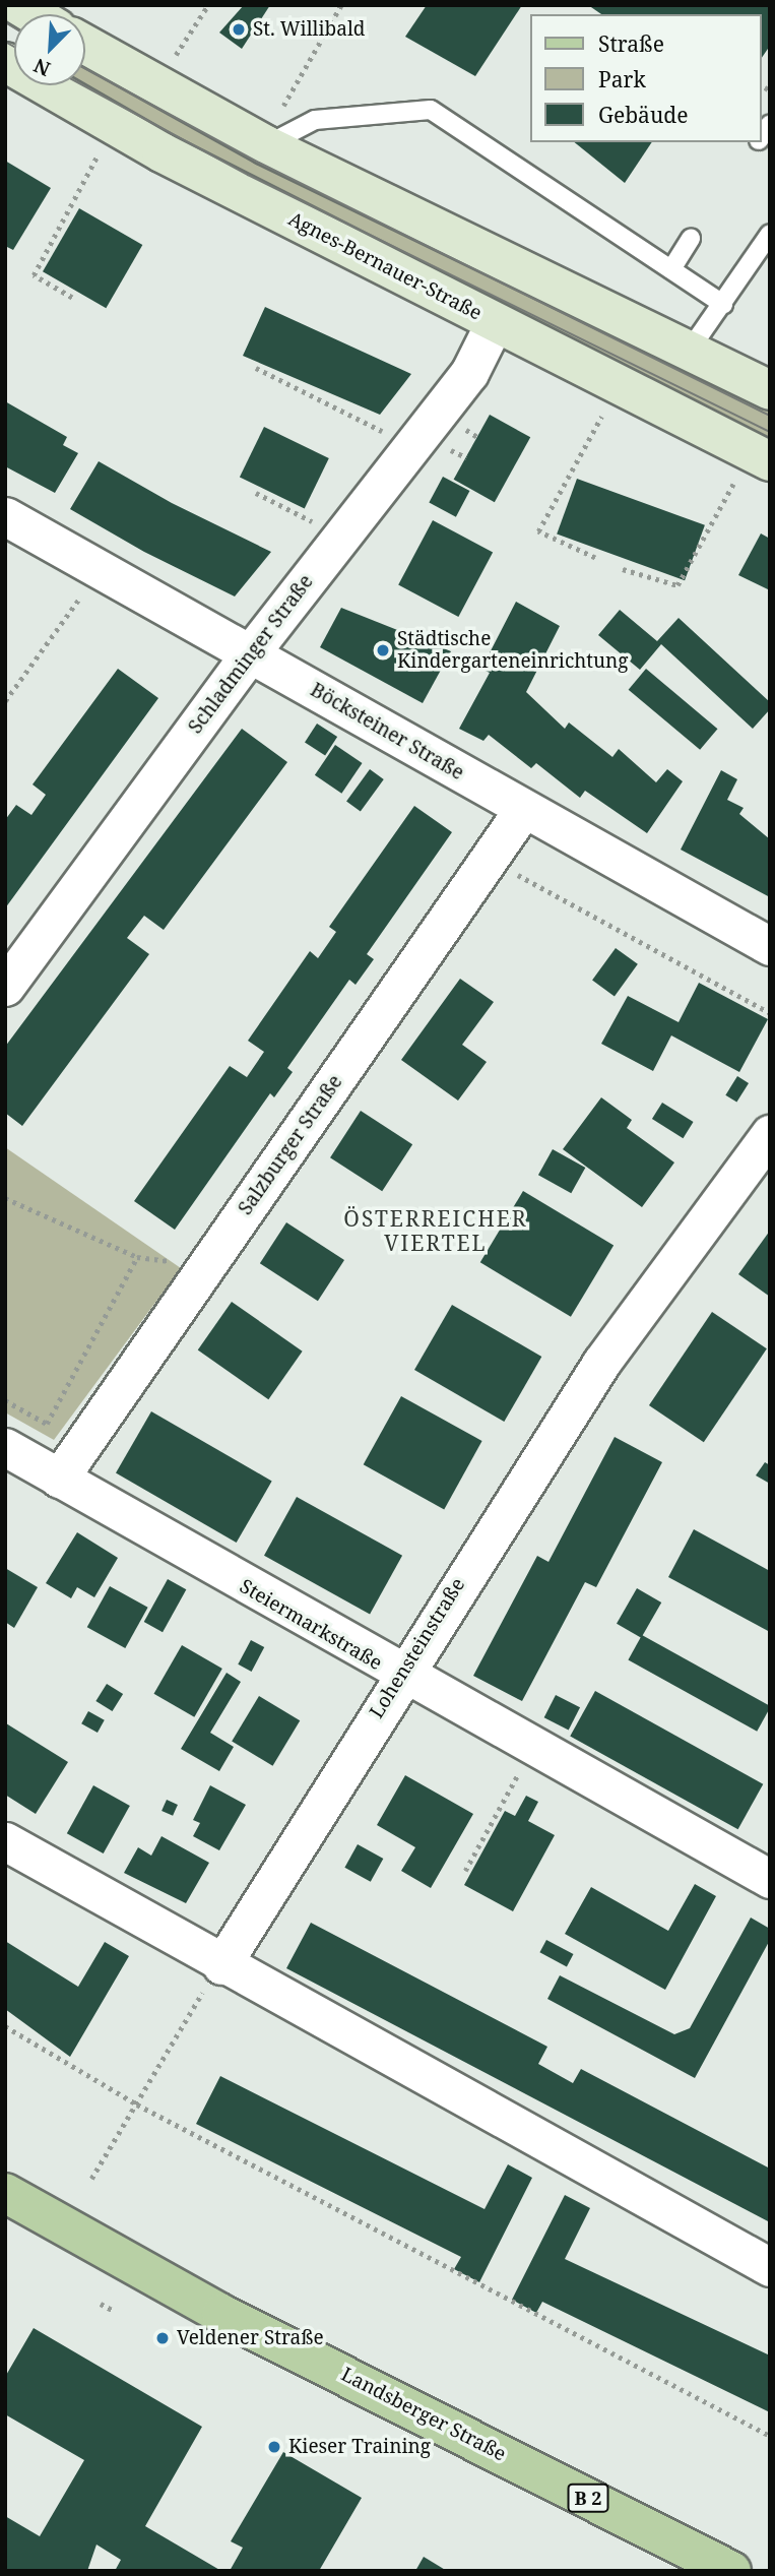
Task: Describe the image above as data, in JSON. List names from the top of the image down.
{
  "streets": {
    "main road": ["Agnes-Bernauer-Straße", "Landsberger Straße", "B 2"],
    "street": [
      "Schladminger Straße",
      "Böcksteiner Straße",
      "Salzburger Straße",
      "Steiermarkstraße",
      "Lohensteinstraße"
    ]
  },
  "crossings": [
    ["Agnes-Bernauer-Straße", "Schladminger Straße"],
    ["Schladminger Straße", "Böcksteiner Straße"],
    ["Böcksteiner Straße", "Salzburger Straße"],
    ["Salzburger Straße", "Steiermarkstraße"],
    ["Steiermarkstraße", "Lohensteinstraße"]
  ],
  "districts": ["ÖSTERREICHER VIERTEL"],
  "places": [
    "St. Willibald",
    "Städtische Kindergarteneinrichtung",
    "Veldener Straße",
    "Kieser Training"
  ],
  "legend": ["Straße", "Park", "Gebäude"],
  "north": "bottom left"
}
